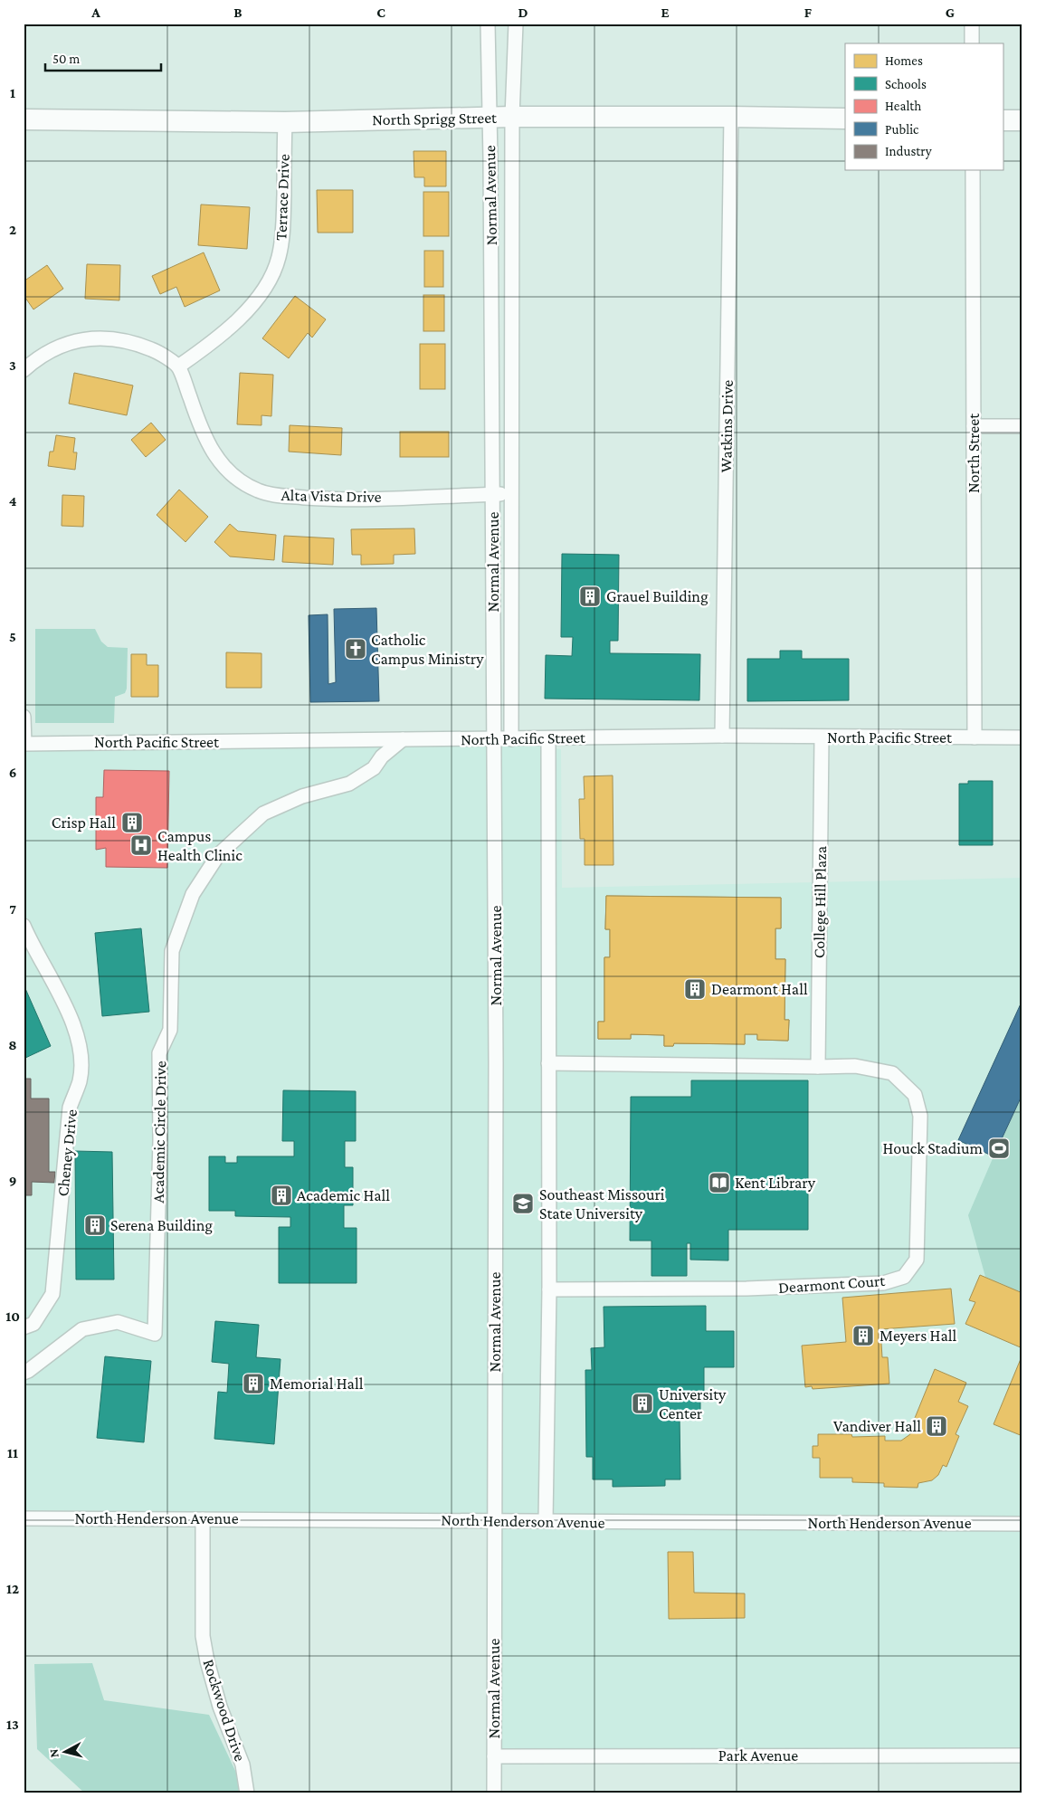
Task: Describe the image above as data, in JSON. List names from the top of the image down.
{
  "streets": {
    "main road": ["North Sprigg Street"],
    "street": [
      "Normal Avenue",
      "Terrace Drive",
      "Watkins Drive",
      "North Street",
      "Alta Vista Drive",
      "North Pacific Street",
      "College Hill Plaza",
      "Academic Circle Drive",
      "Cheney Drive",
      "Dearmont Court",
      "North Henderson Avenue",
      "Rockwood Drive",
      "Park Avenue"
    ]
  },
  "crossings": [
    ["North Sprigg Street", "Normal Avenue"],
    ["North Sprigg Street", "Terrace Drive"],
    ["North Sprigg Street", "Watkins Drive"],
    ["Normal Avenue", "Alta Vista Drive"],
    ["Normal Avenue", "North Pacific Street"],
    ["Normal Avenue", "North Henderson Avenue"],
    ["Normal Avenue", "Park Avenue"],
    ["Terrace Drive", "Alta Vista Drive"],
    ["Watkins Drive", "North Pacific Street"],
    ["North Street", "North Pacific Street"],
    ["North Pacific Street", "College Hill Plaza"],
    ["North Pacific Street", "Academic Circle Drive"],
    ["College Hill Plaza", "Dearmont Court"],
    ["North Henderson Avenue", "Rockwood Drive"]
  ],
  "places": {
    "building": [
      "Grauel Building",
      "Crisp Hall",
      "Dearmont Hall",
      "Academic Hall",
      "Serena Building",
      "Meyers Hall",
      "Memorial Hall",
      "University Center",
      "Vandiver Hall"
    ],
    "church": ["Catholic Campus Ministry"],
    "hospital": ["Campus Health Clinic"],
    "sports": ["Houck Stadium"],
    "library": ["Kent Library"],
    "school or university": ["Southeast Missouri State University"]
  },
  "legend": [
    "Homes",
    "Schools",
    "Health",
    "Public",
    "Industry"
  ],
  "scale_bar": "50 m",
  "north": "left",
  "grid": {
    "columns": [
      "A",
      "B",
      "C",
      "D",
      "E",
      "F",
      "G"
    ],
    "rows": [
      "1",
      "2",
      "3",
      "4",
      "5",
      "6",
      "7",
      "8",
      "9",
      "10",
      "11",
      "12",
      "13"
    ]
  }
}
